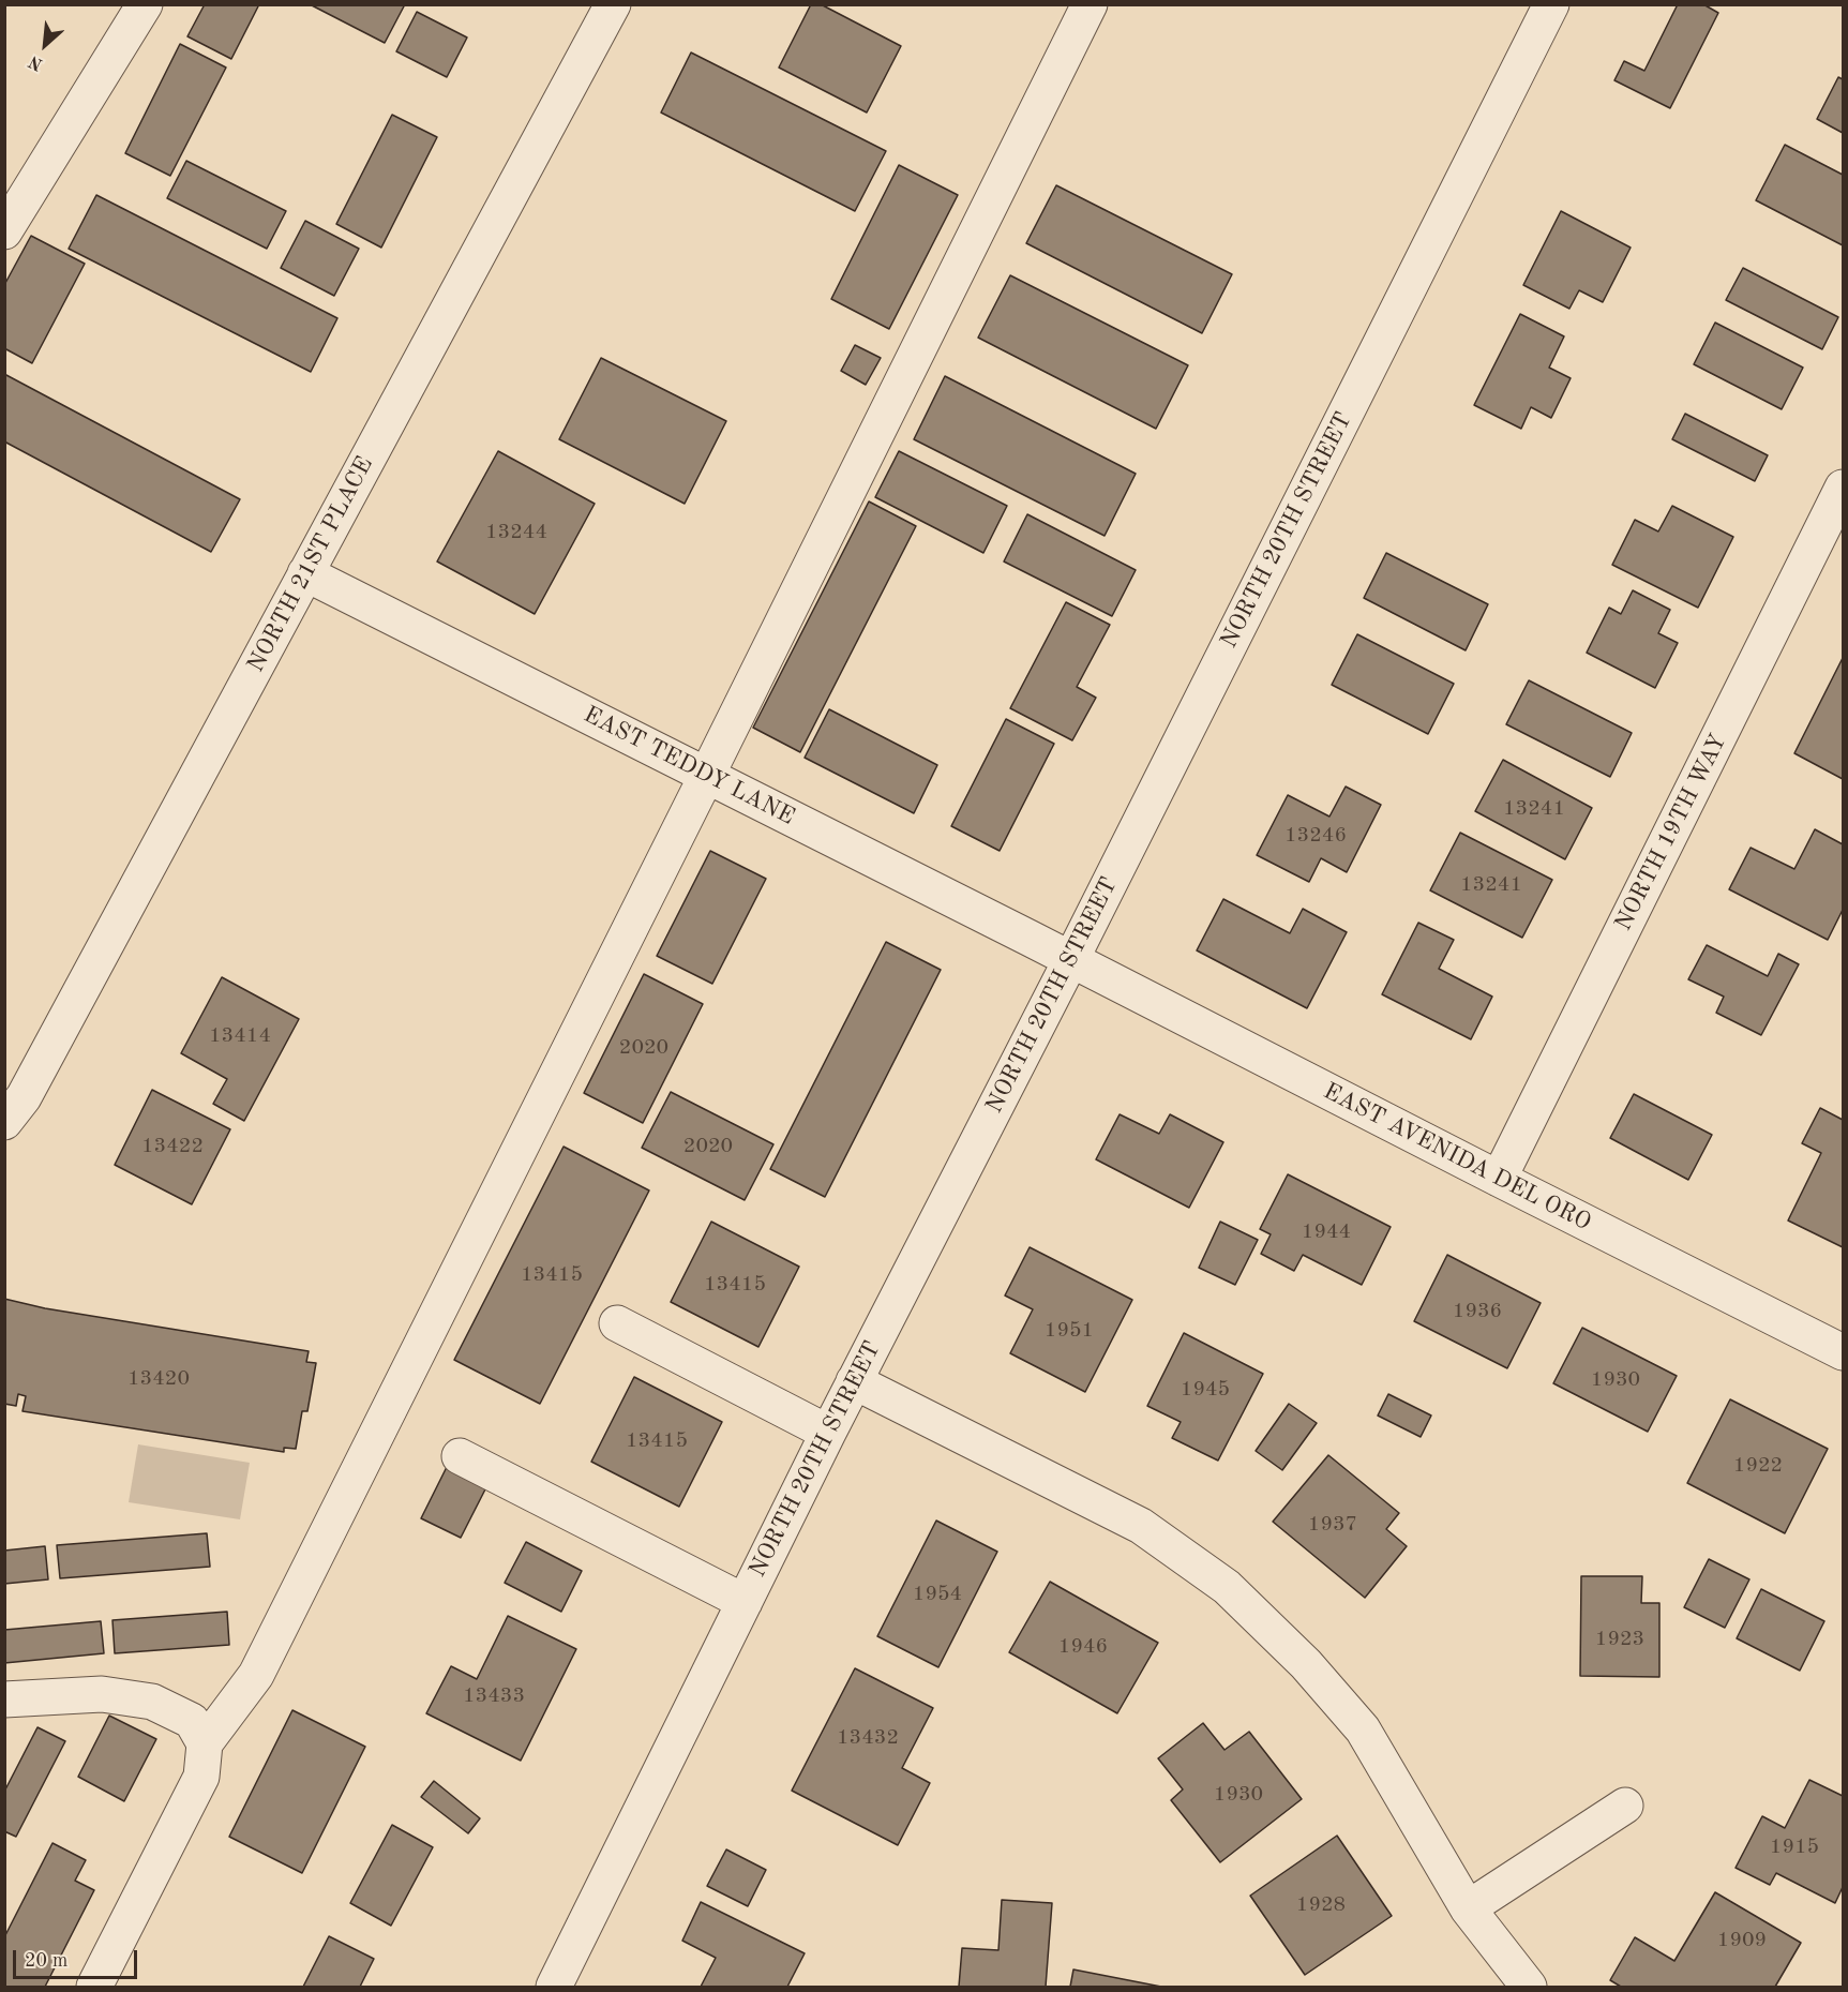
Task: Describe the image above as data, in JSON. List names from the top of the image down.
{
  "streets": {
    "street": [
      "NORTH 20TH STREET",
      "NORTH 21ST PLACE",
      "EAST TEDDY LANE",
      "NORTH 19TH WAY",
      "EAST AVENIDA DEL ORO"
    ]
  },
  "crossings": [
    ["NORTH 20TH STREET", "EAST TEDDY LANE"],
    ["NORTH 20TH STREET", "EAST AVENIDA DEL ORO"],
    ["NORTH 21ST PLACE", "EAST TEDDY LANE"],
    ["EAST TEDDY LANE", "EAST AVENIDA DEL ORO"],
    ["NORTH 19TH WAY", "EAST AVENIDA DEL ORO"]
  ],
  "house_numbers": [
    "13244",
    "13241",
    "13246",
    "13241",
    "13414",
    "2020",
    "13422",
    "2020",
    "1944",
    "13415",
    "13415",
    "1936",
    "1951",
    "13420",
    "1930",
    "1945",
    "13415",
    "1922",
    "1937",
    "1954",
    "1923",
    "1946",
    "13433",
    "13432",
    "1930",
    "1915",
    "1928",
    "1909"
  ],
  "scale_bar": "20 m",
  "north": "bottom left"
}
